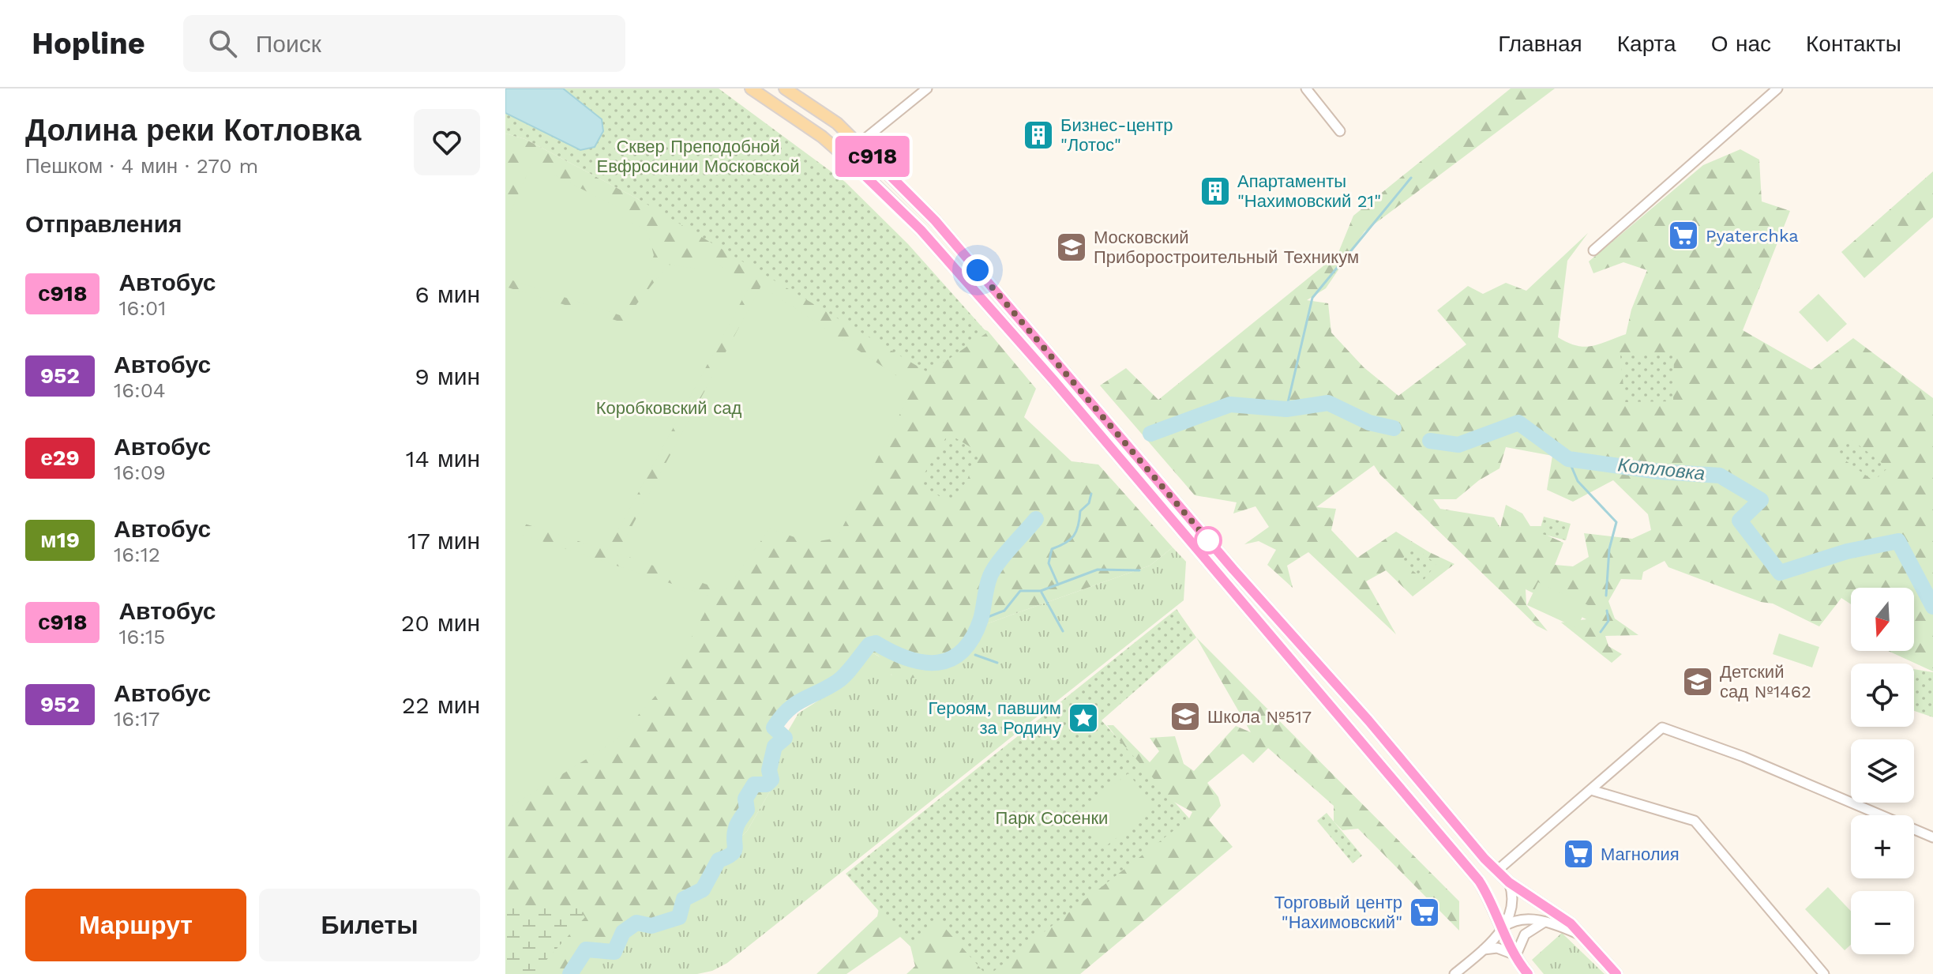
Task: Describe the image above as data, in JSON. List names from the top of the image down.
{
  "water": ["Котловка"],
  "parks": ["Сквер Преподобной Евфросинии Московской", "Коробковский сад", "Парк Сосенки"],
  "places": {
    "building": ["Бизнес-центр \"Лотос\"", "Апартаменты \"Нахимовский 21\""],
    "supermarket": ["Pyaterchka", "Магнолия", "Торговый центр \"Нахимовский\""],
    "school or university": ["Московский Приборостроительный Техникум", "Детский сад №1462", "Школа №517"],
    "place": ["Героям, павшим за Родину"]
  },
  "lines": ["bus line с918"],
  "north": "bottom",
  "page": {
    "header": "Hopline",
    "search": "Поиск",
    "nav": [
      "Главная",
      "Карта",
      "О нас",
      "Контакты"
    ],
    "heading": [
      ["Долина реки Котловка", "Пешком · 4 мин · 270 m"],
      "Отправления"
    ],
    "on_map": "с918",
    "list": [
      {
        "mark": "с918",
        "name": "Автобус",
        "note": "16:01",
        "value": "6 мин"
      },
      {
        "mark": "952",
        "name": "Автобус",
        "note": "16:04",
        "value": "9 мин"
      },
      {
        "mark": "е29",
        "name": "Автобус",
        "note": "16:09",
        "value": "14 мин"
      },
      {
        "mark": "м19",
        "name": "Автобус",
        "note": "16:12",
        "value": "17 мин"
      },
      {
        "mark": "с918",
        "name": "Автобус",
        "note": "16:15",
        "value": "20 мин"
      },
      {
        "mark": "952",
        "name": "Автобус",
        "note": "16:17",
        "value": "22 мин"
      }
    ],
    "map_buttons": ["+", "−"],
    "buttons": ["Маршрут", "Билеты"]
  }
}
